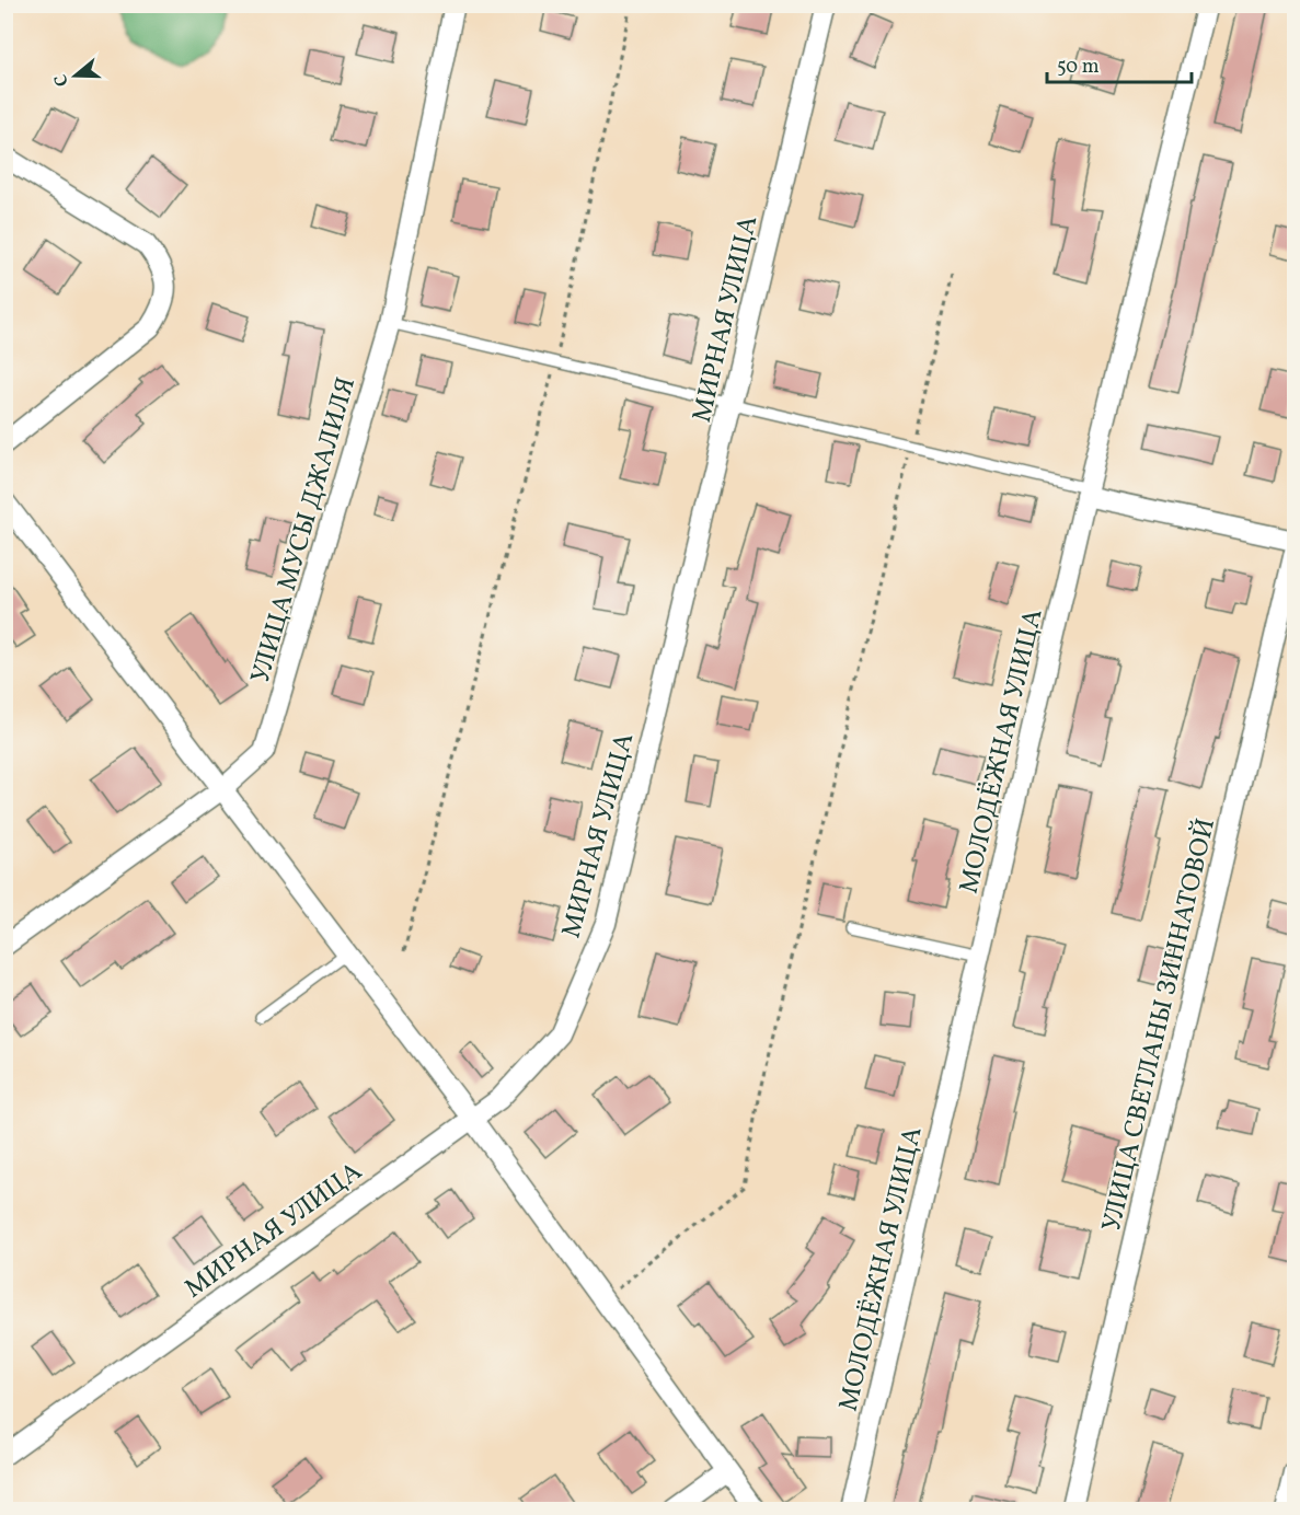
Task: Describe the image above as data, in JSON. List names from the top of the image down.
{
  "streets": {
    "street": [
      "МИРНАЯ УЛИЦА",
      "УЛИЦА МУСЫ ДЖАЛИЛЯ",
      "МОЛОДЁЖНАЯ УЛИЦА",
      "УЛИЦА СВЕТЛАНЫ ЗИННАТОВОЙ"
    ]
  },
  "scale_bar": "50 m",
  "north": "left"
}
